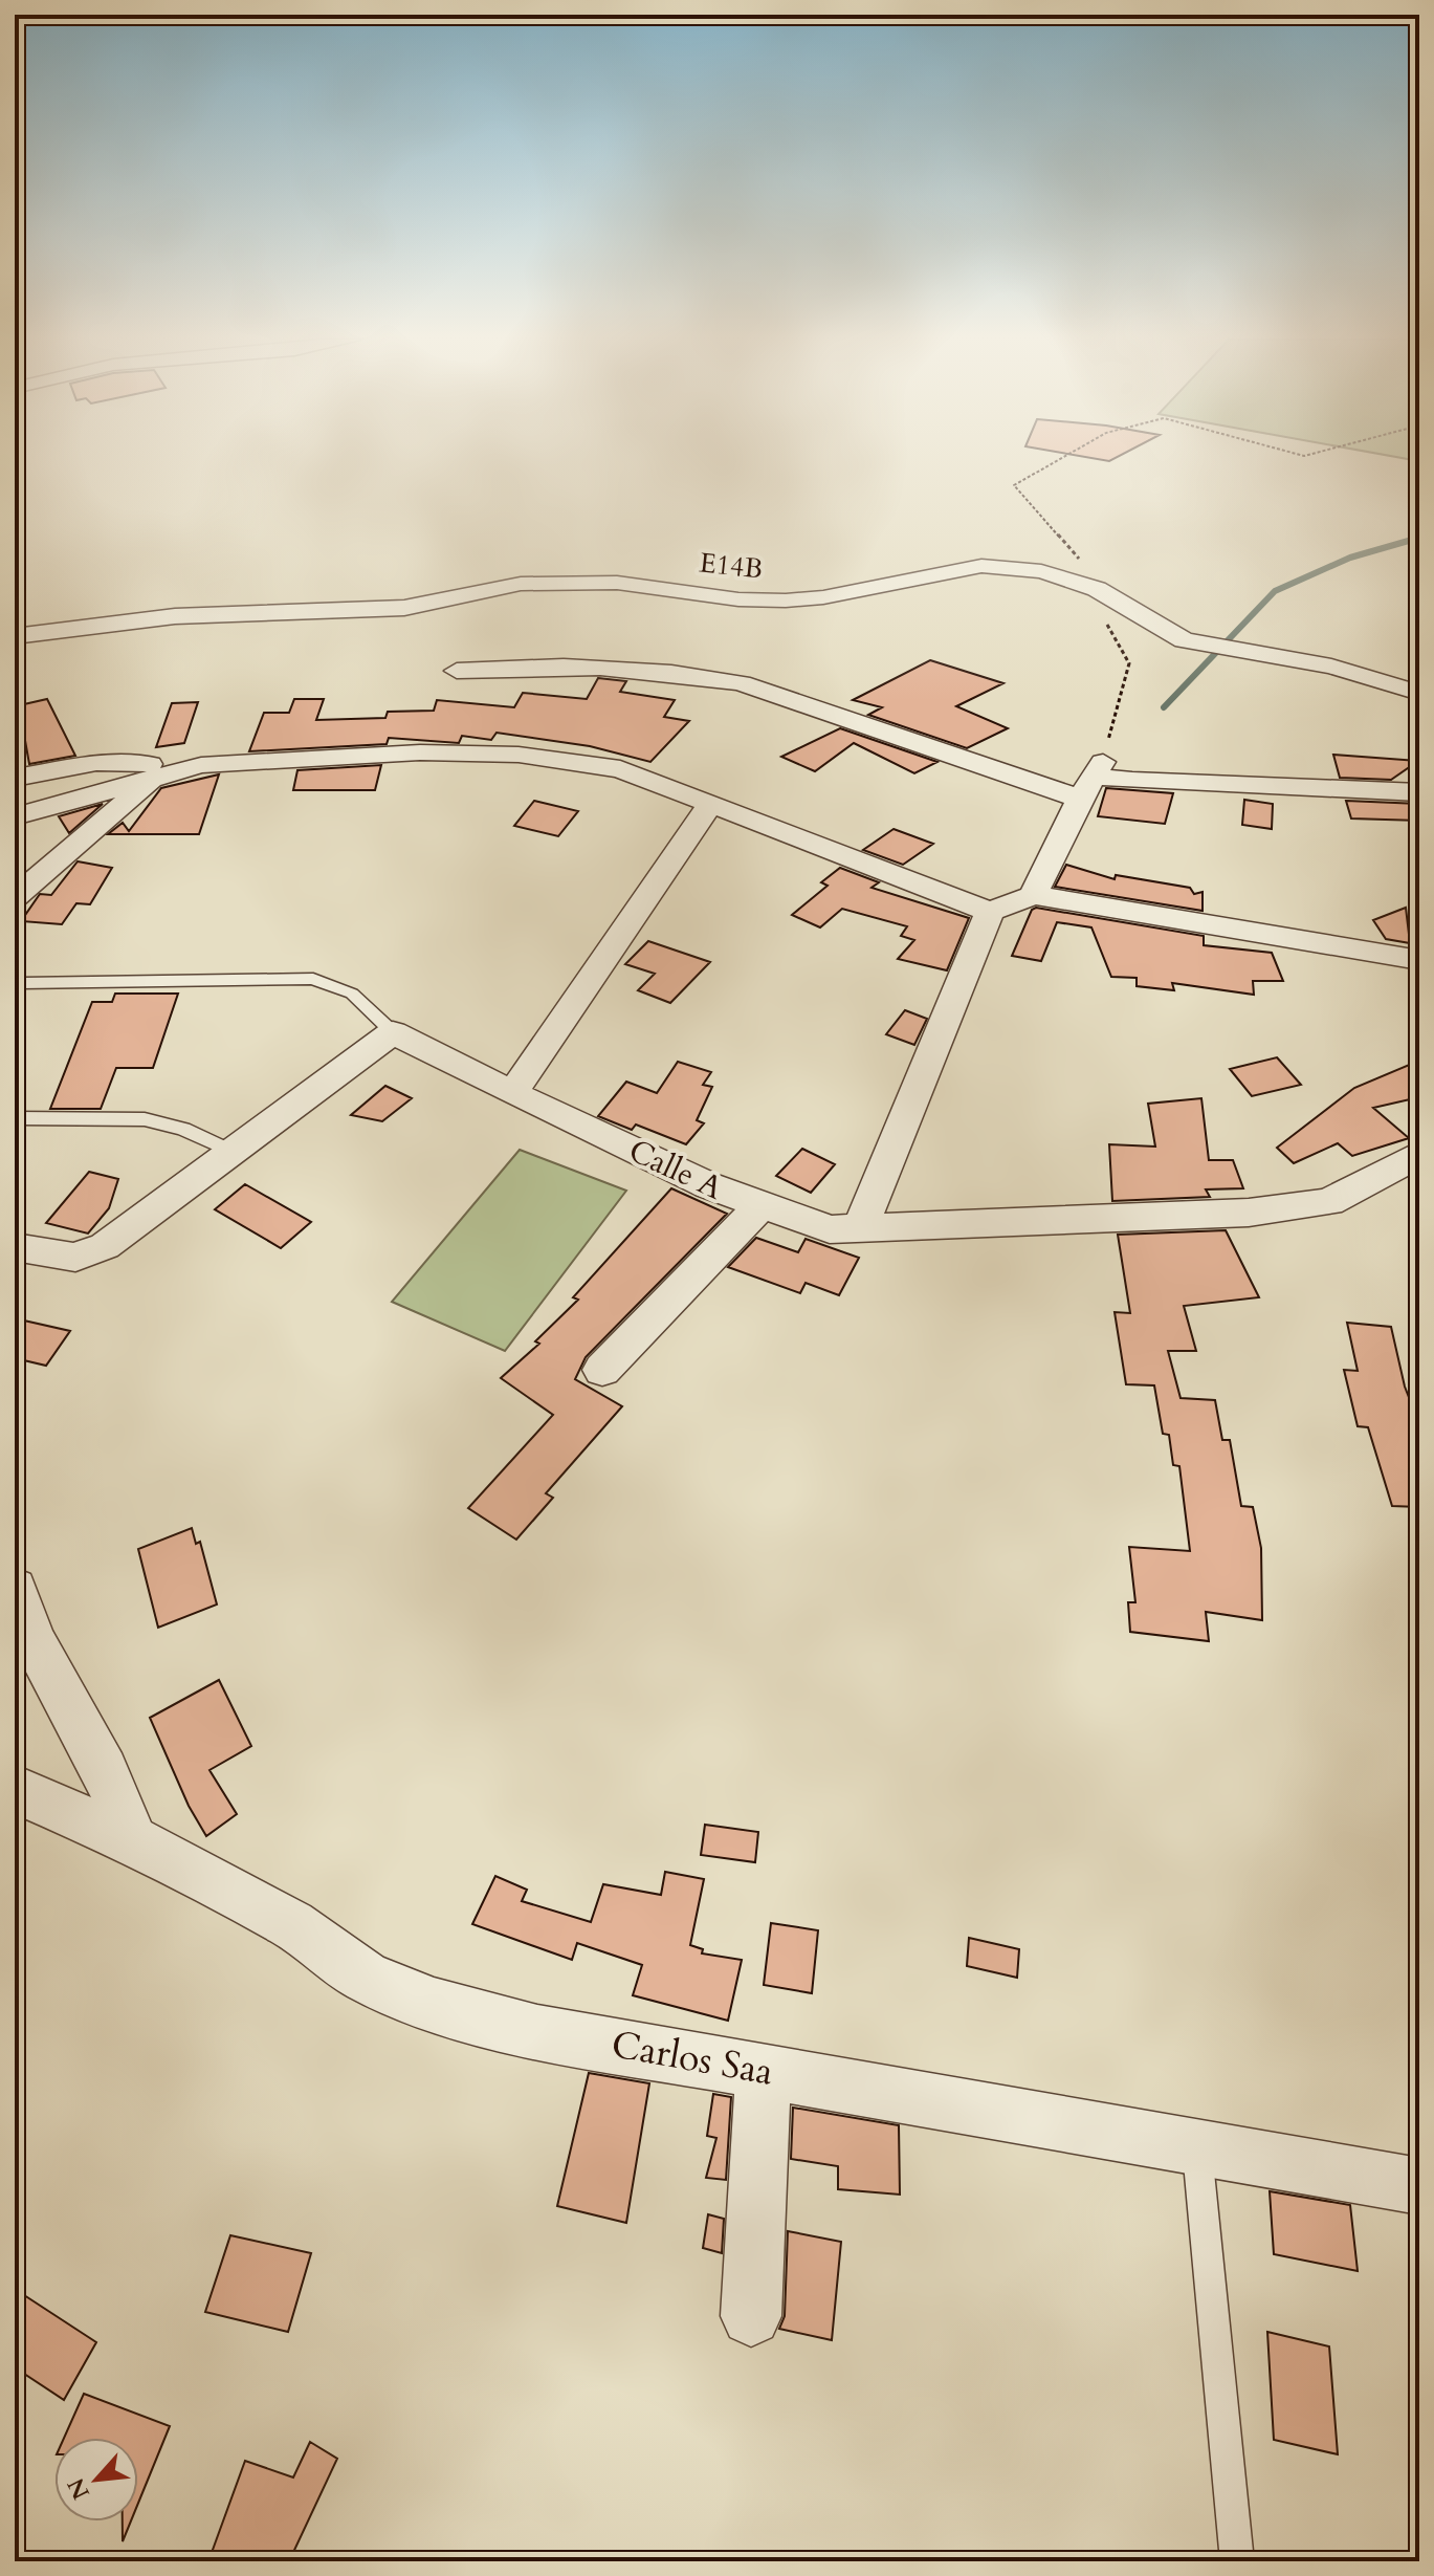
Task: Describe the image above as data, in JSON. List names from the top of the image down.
{
  "streets": {
    "street": ["E14B", "Calle A", "Carlos Saa"]
  },
  "north": "bottom left"
}
